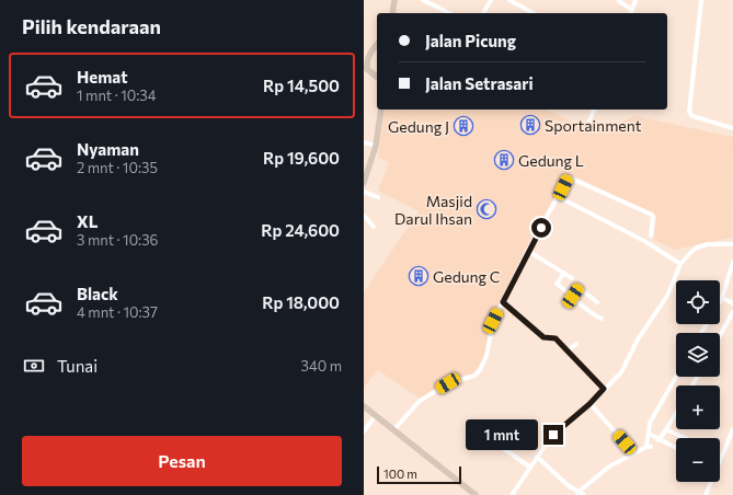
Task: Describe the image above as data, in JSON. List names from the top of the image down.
{
  "places": {
    "building": [
      "Sportainment",
      "Gedung J",
      "Gedung L",
      "Gedung C"
    ],
    "mosque": ["Masjid Darul Ihsan"]
  },
  "scale_bar": "100 m",
  "page": {
    "heading": "Pilih kendaraan",
    "banner": ["Jalan Picung", "Jalan Setrasari"],
    "list": [
      {
        "name": "Hemat",
        "note": "1 mnt · 10:34",
        "value": "Rp 14,500"
      },
      {
        "name": "Nyaman",
        "note": "2 mnt · 10:35",
        "value": "Rp 19,600"
      },
      {
        "name": "XL",
        "note": "3 mnt · 10:36",
        "value": "Rp 24,600"
      },
      {
        "name": "Black",
        "note": "4 mnt · 10:37",
        "value": "Rp 18,000"
      }
    ],
    "map_buttons": ["+", "−"],
    "pay": ["Tunai", "340 m"],
    "bubble": "1 mnt",
    "buttons": "Pesan",
    "scale": "100 m"
  }
}
